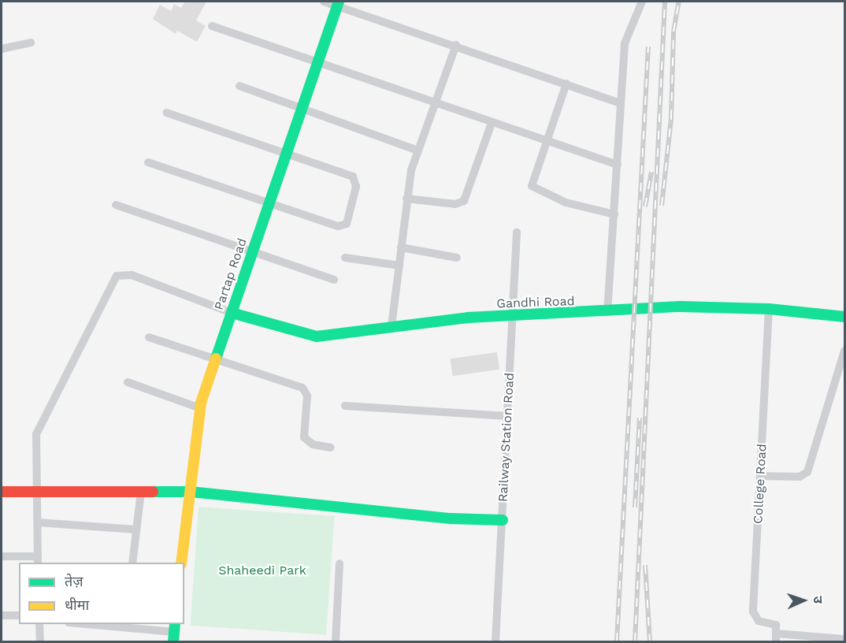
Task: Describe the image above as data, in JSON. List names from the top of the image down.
{
  "streets": {
    "street": [
      "Partap Road",
      "Gandhi Road",
      "Railway Station Road",
      "College Road"
    ]
  },
  "crossings": [
    ["Partap Road", "Gandhi Road"],
    ["Gandhi Road", "Railway Station Road"],
    ["Gandhi Road", "College Road"]
  ],
  "parks": ["Shaheedi Park"],
  "legend": ["तेज़", "धीमा"],
  "north": "right"
}
